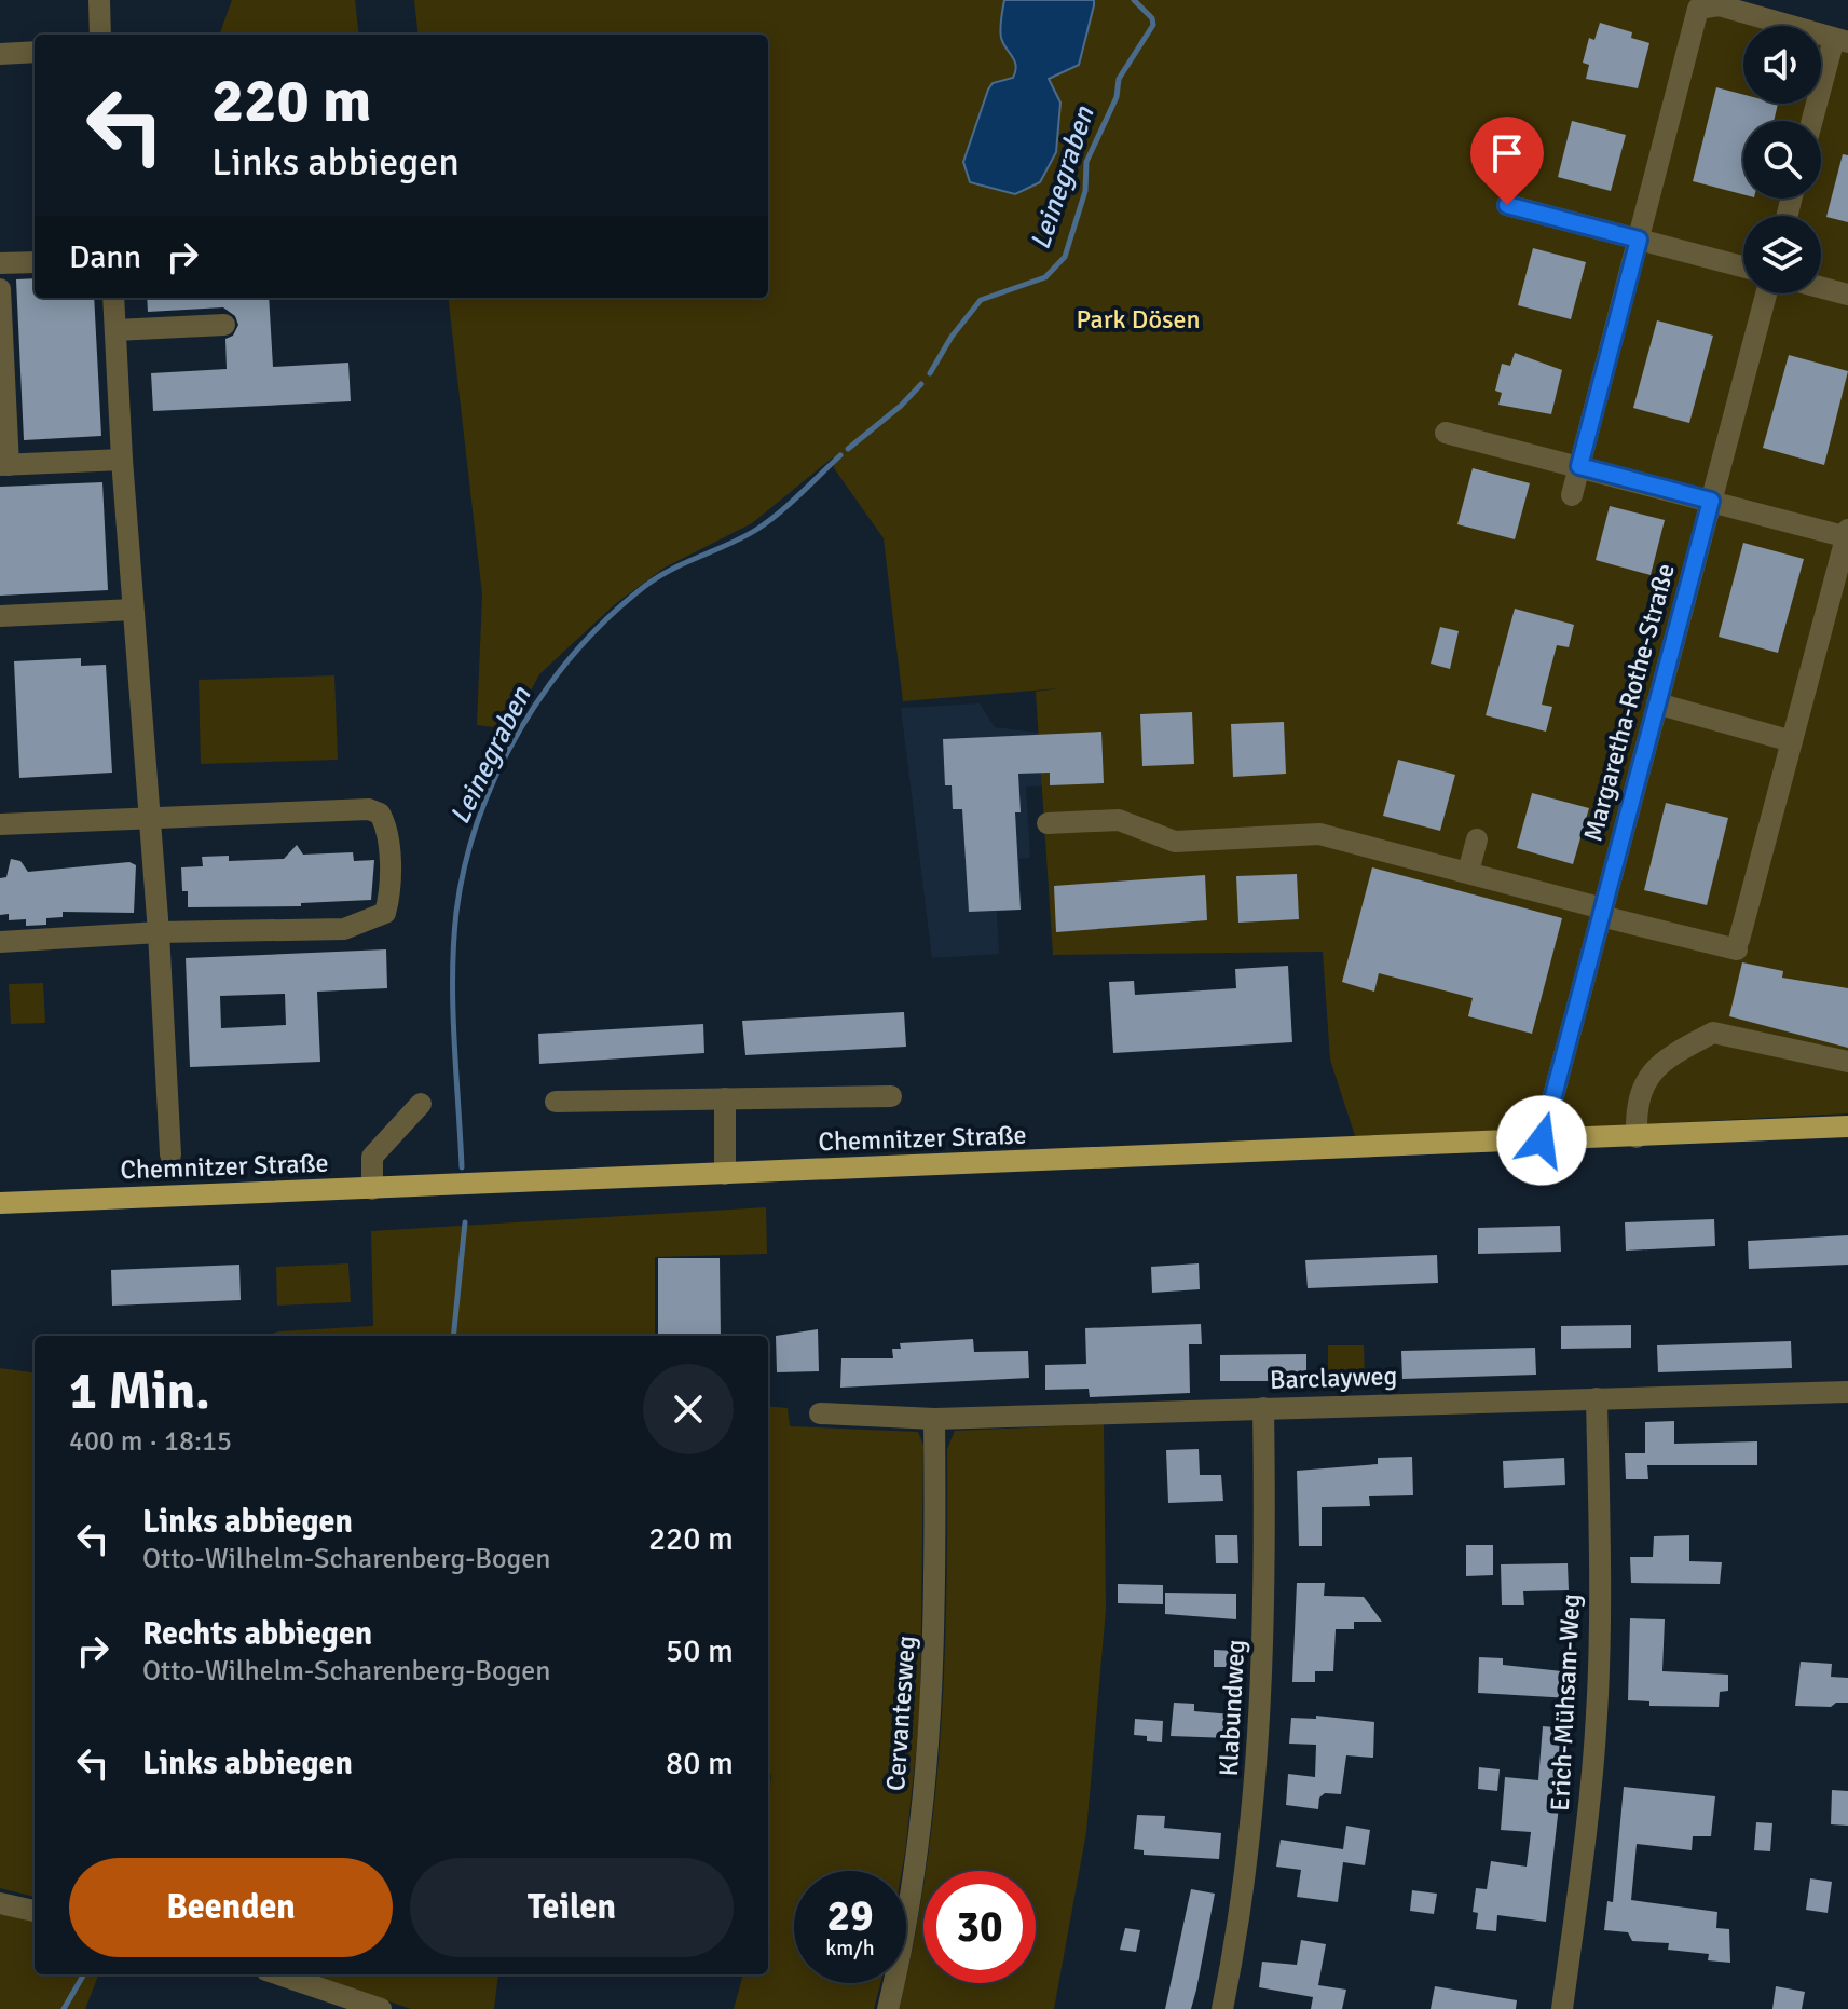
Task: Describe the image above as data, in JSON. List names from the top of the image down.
{
  "streets": {
    "main road": ["Chemnitzer Straße"],
    "street": [
      "Margaretha-Rothe-Straße",
      "Barclayweg",
      "Erich-Mühsam-Weg",
      "Klabundweg",
      "Cervantesweg"
    ]
  },
  "crossings": [
    ["Margaretha-Rothe-Straße", "Chemnitzer Straße"],
    ["Barclayweg", "Erich-Mühsam-Weg"],
    ["Barclayweg", "Klabundweg"],
    ["Barclayweg", "Cervantesweg"]
  ],
  "water": ["Leinegraben"],
  "parks": ["Park Dösen"],
  "page": {
    "turn": ["220 m", "Links abbiegen"],
    "then": "Dann",
    "heading": ["1 Min.", "400 m · 18:15"],
    "list": [
      {
        "name": "Links abbiegen",
        "note": "Otto-Wilhelm-Scharenberg-Bogen",
        "value": "220 m"
      },
      {
        "name": "Rechts abbiegen",
        "note": "Otto-Wilhelm-Scharenberg-Bogen",
        "value": "50 m"
      },
      {
        "name": "Links abbiegen",
        "value": "80 m"
      }
    ],
    "buttons": ["Beenden", "Teilen"],
    "speed": "29 km/h",
    "limit": "30"
  }
}
